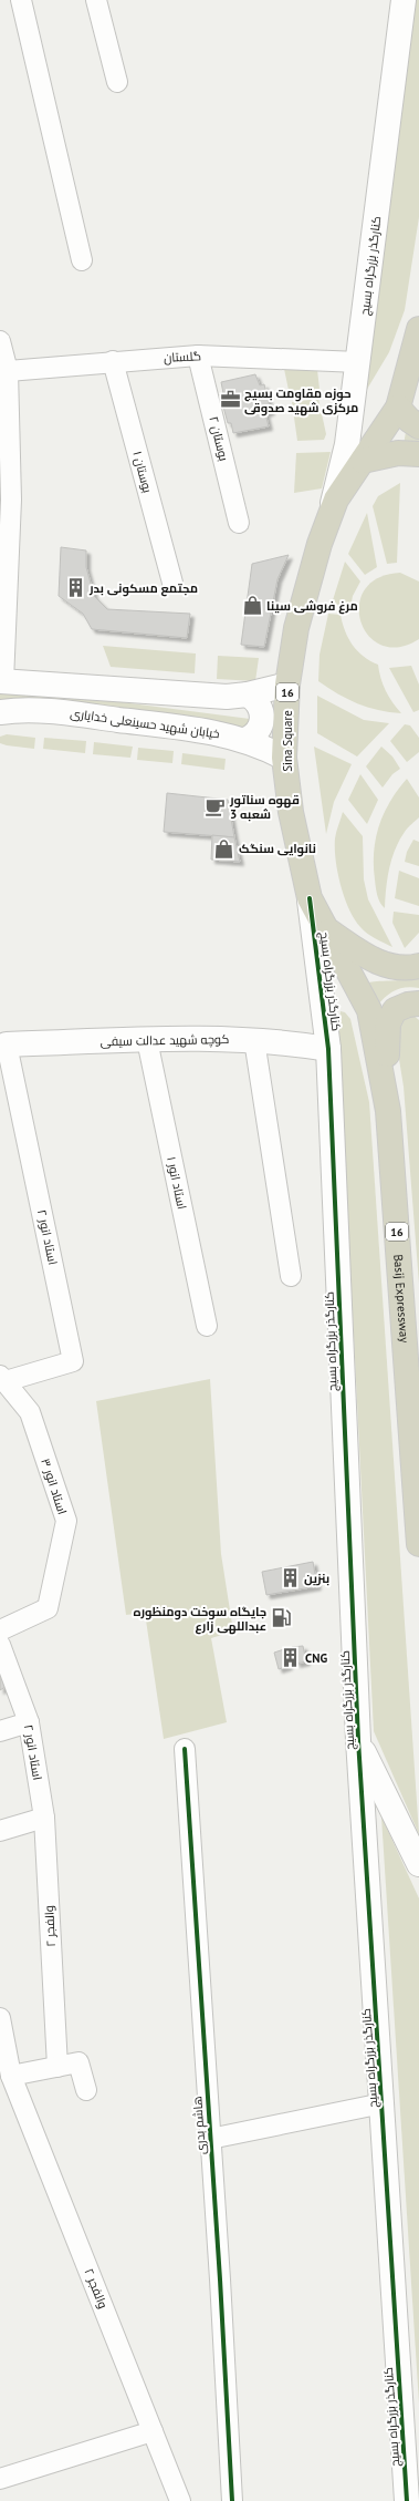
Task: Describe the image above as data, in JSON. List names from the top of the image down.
{
  "streets": {
    "highway": ["16", "Sina Square", "Basij Expressway"],
    "street": [
      "کنارگذر بزرگراه بسیج",
      "گلستان",
      "بوستان ۲",
      "بوستان ۱",
      "خیابان شهید حسینعلی خدایاری",
      "کوچه شهید عدالت سیفی",
      "استاد انور ۱",
      "استاد انور ۲",
      "استاد انور ۳",
      "والفجر ۲",
      "هاشم بدری"
    ]
  },
  "crossings": [
    ["کنارگذر بزرگراه بسیج", "گلستان"],
    ["کنارگذر بزرگراه بسیج", "Sina Square"],
    ["کنارگذر بزرگراه بسیج", "کوچه شهید عدالت سیفی"],
    ["کنارگذر بزرگراه بسیج", "هاشم بدری"],
    ["گلستان", "بوستان ۲"],
    ["گلستان", "بوستان ۱"],
    ["16", "Sina Square"],
    ["خیابان شهید حسینعلی خدایاری", "Sina Square"],
    ["Sina Square", "Basij Expressway"],
    ["کوچه شهید عدالت سیفی", "استاد انور ۱"],
    ["کوچه شهید عدالت سیفی", "استاد انور ۲"],
    ["استاد انور ۲", "استاد انور ۳"],
    ["استاد انور ۲", "والفجر ۲"]
  ],
  "places": {
    "office": ["حوزه مقاومت بسیج مرکزی شهید صدوقی"],
    "building": ["مجتمع مسکونی بدر", "بنزین", "CNG"],
    "shop": ["مرغ فروشی سینا", "نانوایی سنگک"],
    "cafe": ["قهوه سناتور شعبه 3"],
    "fuel station": ["جایگاه سوخت دومنظوره عبداللهی زارع"]
  }
}
